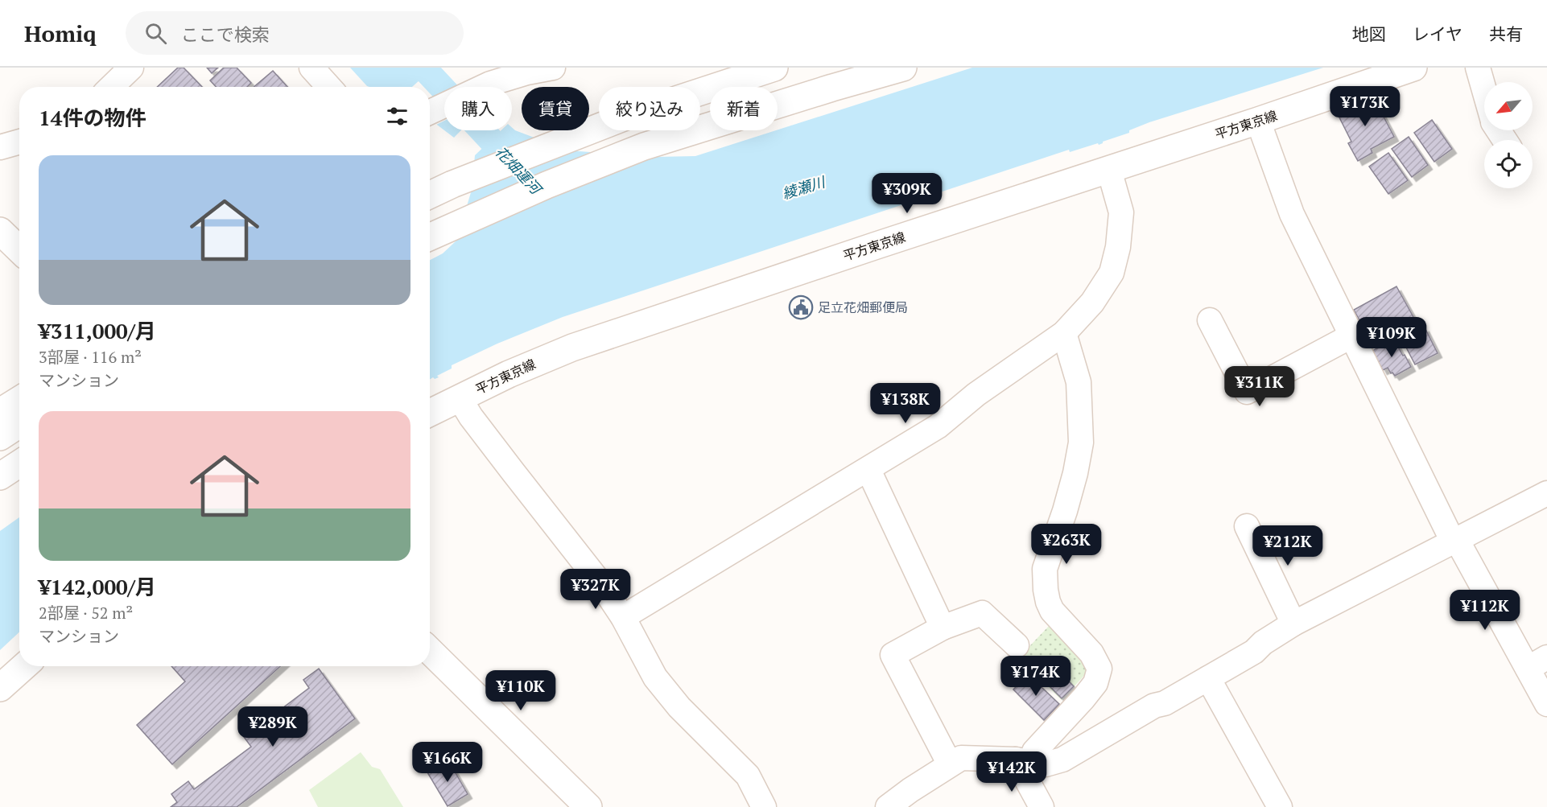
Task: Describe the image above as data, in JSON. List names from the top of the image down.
{
  "streets": {
    "main road": ["平方東京線"]
  },
  "water": ["花畑運河", "綾瀬川"],
  "places": {
    "public building": ["足立花畑郵便局"]
  },
  "north": "bottom left",
  "page": {
    "header": "Homiq",
    "search": "ここで検索",
    "nav": ["地図", "レイヤ", "共有"],
    "price": [
      "¥173K",
      "¥309K",
      "¥109K",
      "¥311K",
      "¥138K",
      "¥263K",
      "¥212K",
      "¥327K",
      "¥112K",
      "¥174K",
      "¥110K",
      "¥289K",
      "¥166K",
      "¥142K"
    ],
    "chip": [
      "購入",
      "賃貸",
      "絞り込み",
      "新着"
    ],
    "heading": "14件の物件",
    "list": [
      {
        "name": "¥311,000/月",
        "note": "3部屋 · 116 m² · マンション"
      },
      {
        "name": "¥142,000/月",
        "note": "2部屋 · 52 m² · マンション"
      }
    ]
  }
}
